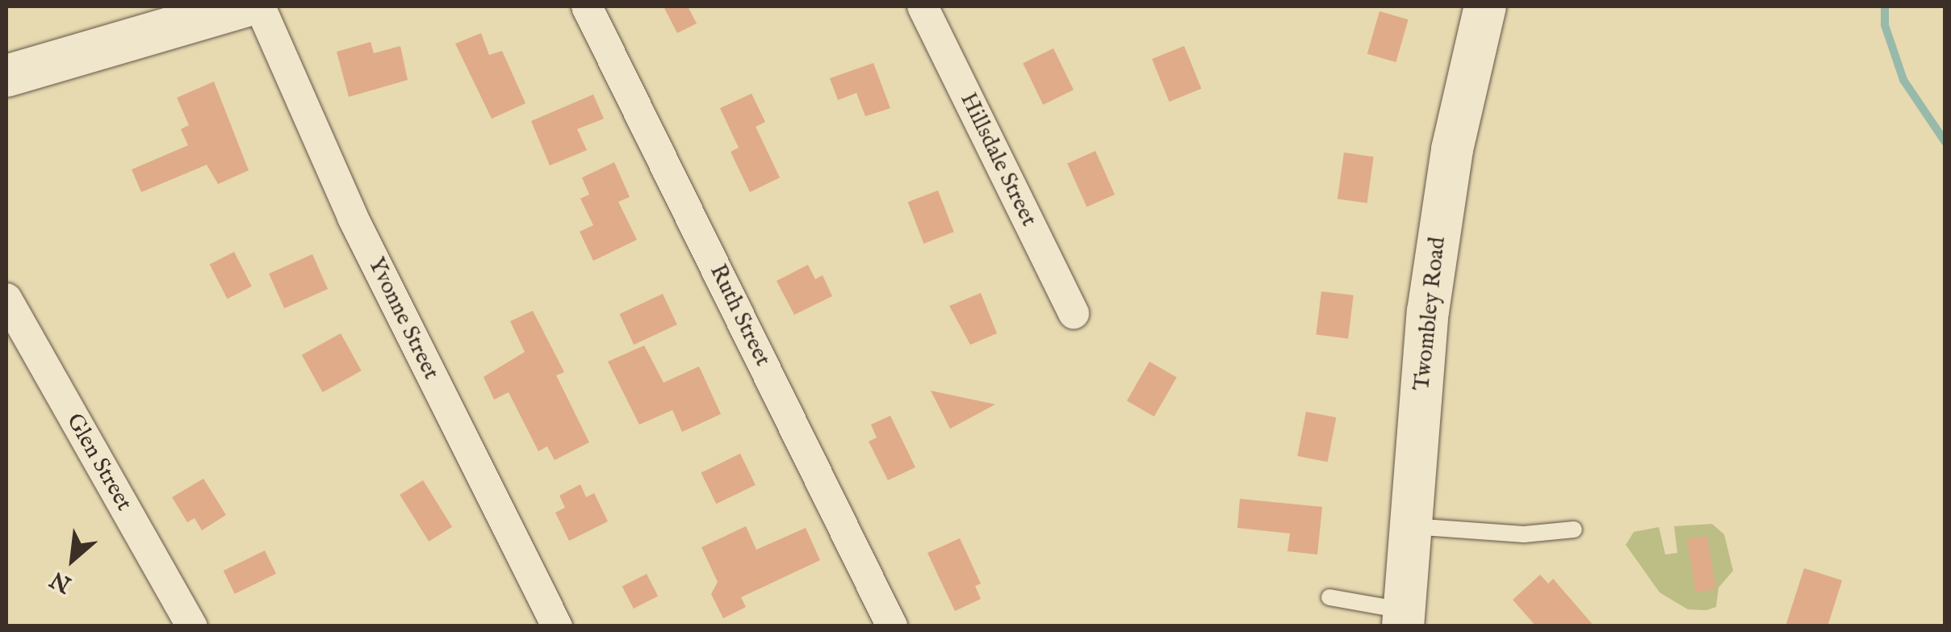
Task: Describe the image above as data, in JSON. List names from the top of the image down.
{
  "streets": {
    "street": [
      "Hillsdale Street",
      "Twombley Road",
      "Ruth Street",
      "Yvonne Street",
      "Glen Street"
    ]
  },
  "north": "bottom left"
}
